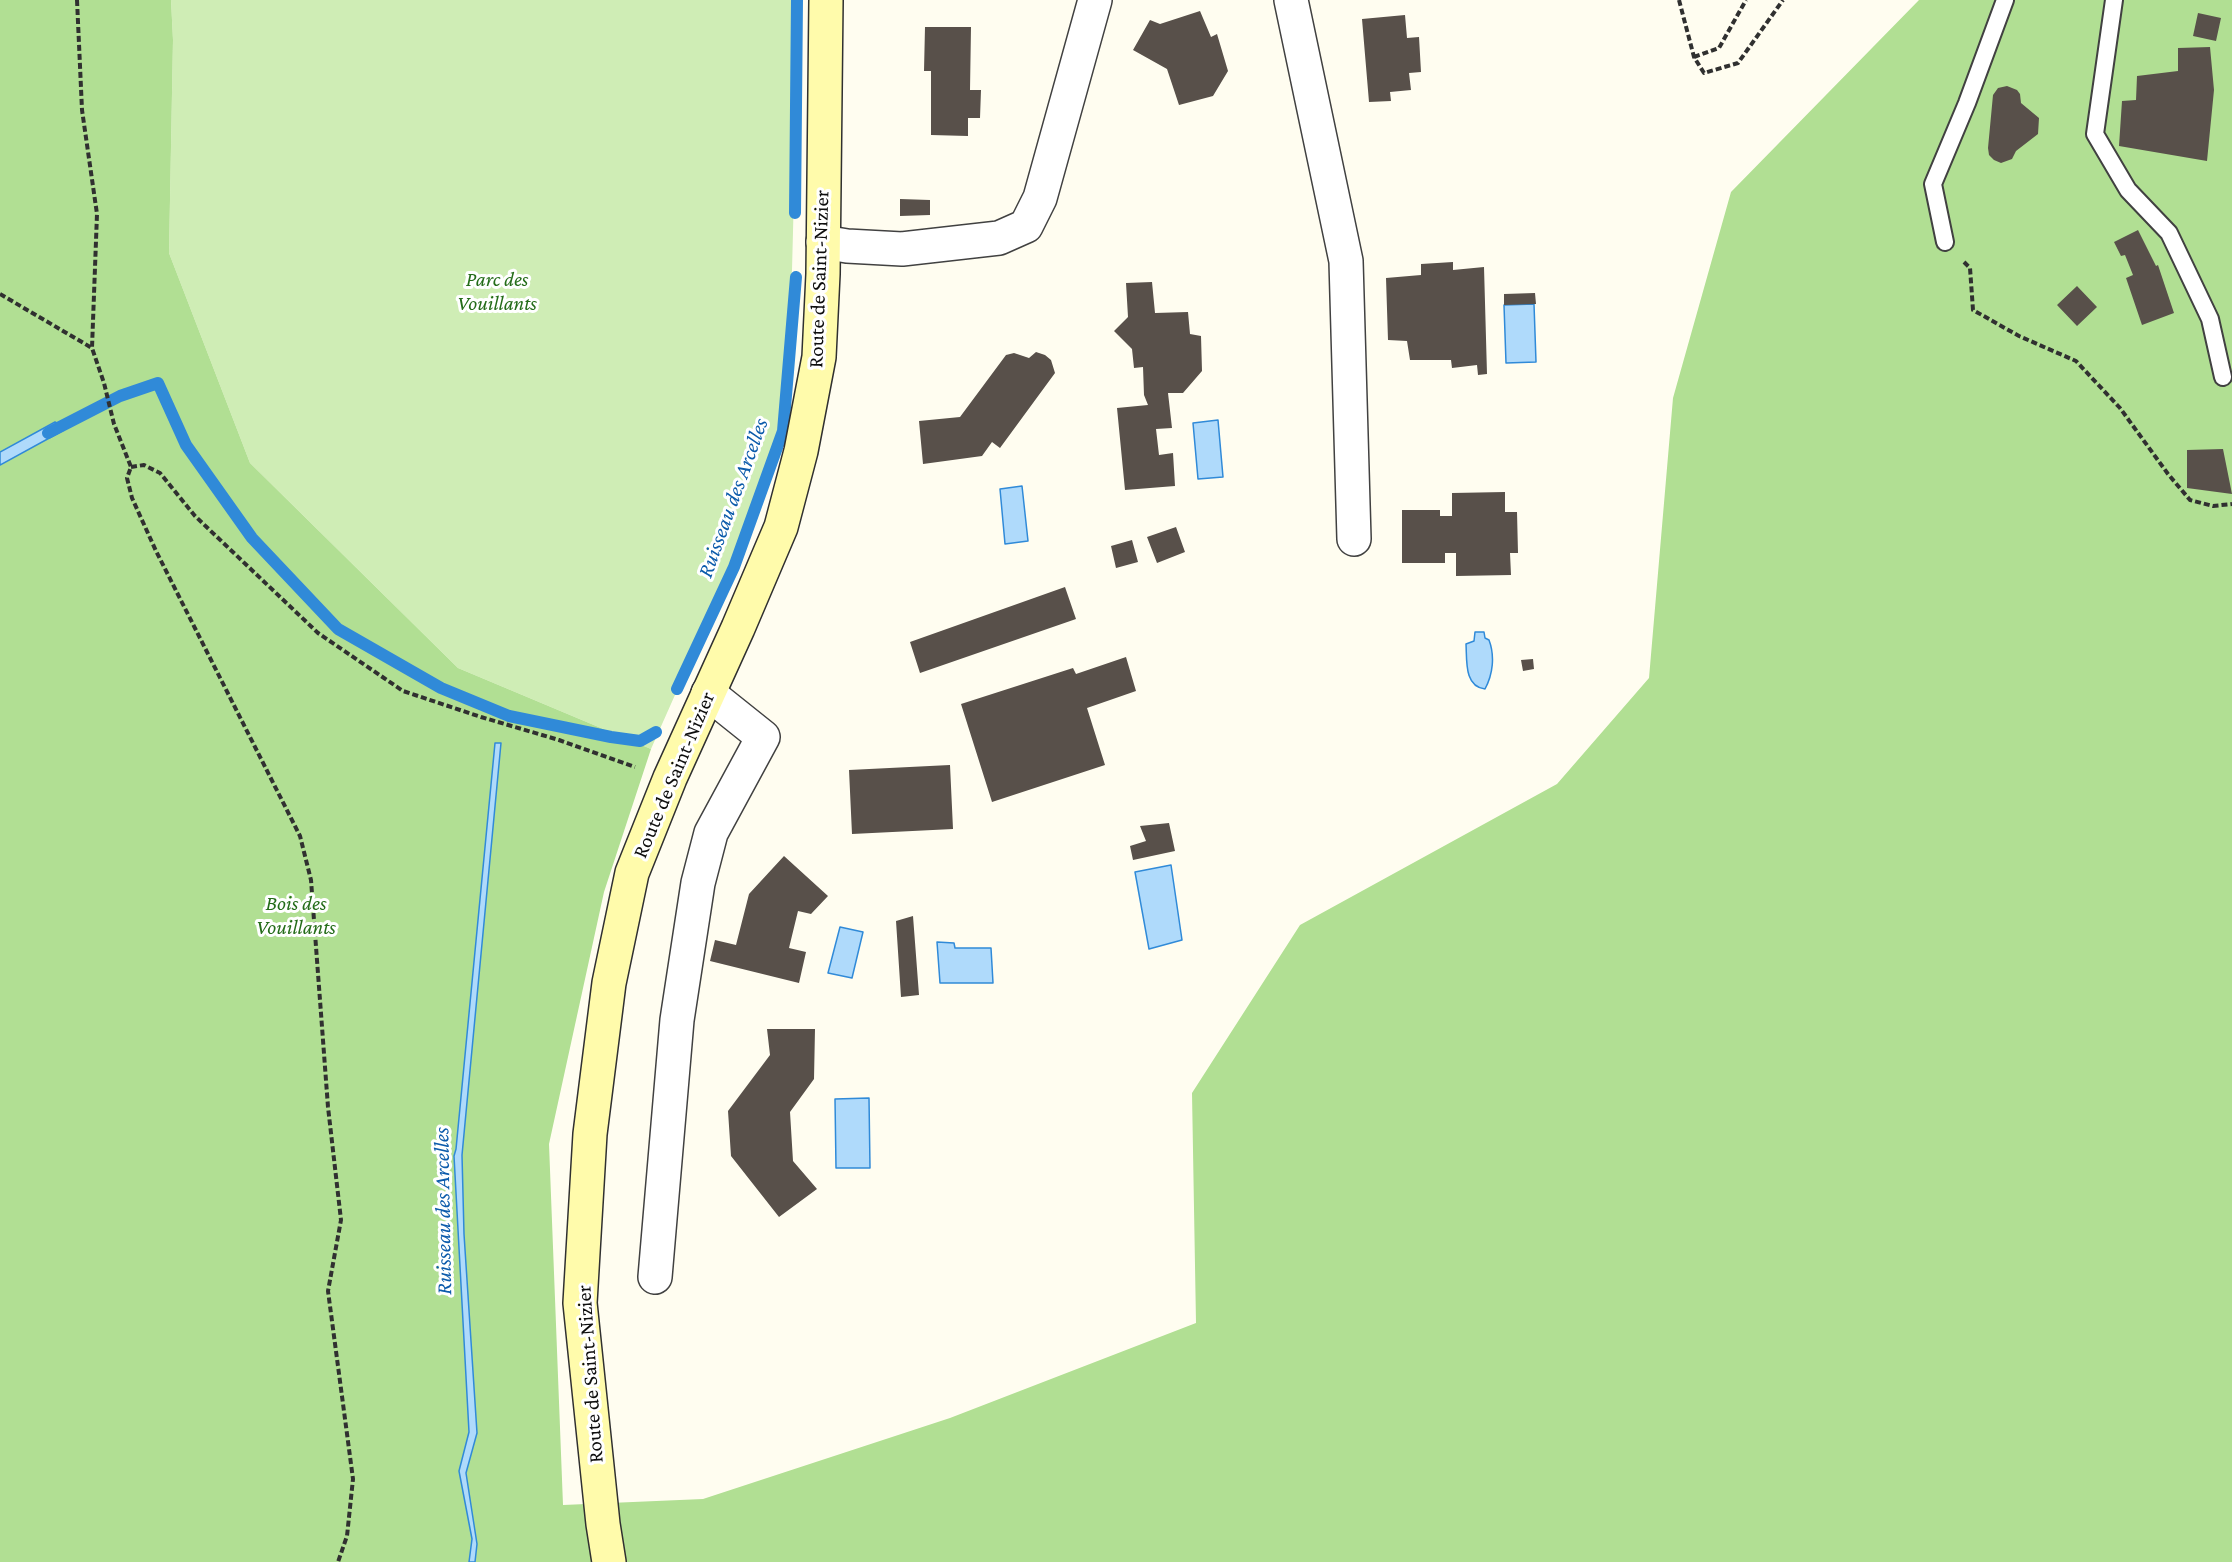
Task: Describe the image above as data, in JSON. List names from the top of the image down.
{
  "streets": {
    "main road": ["Route de Saint-Nizier"]
  },
  "water": ["Ruisseau des Arcelles"],
  "parks": ["Parc des Vouillants", "Bois des Vouillants"]
}
